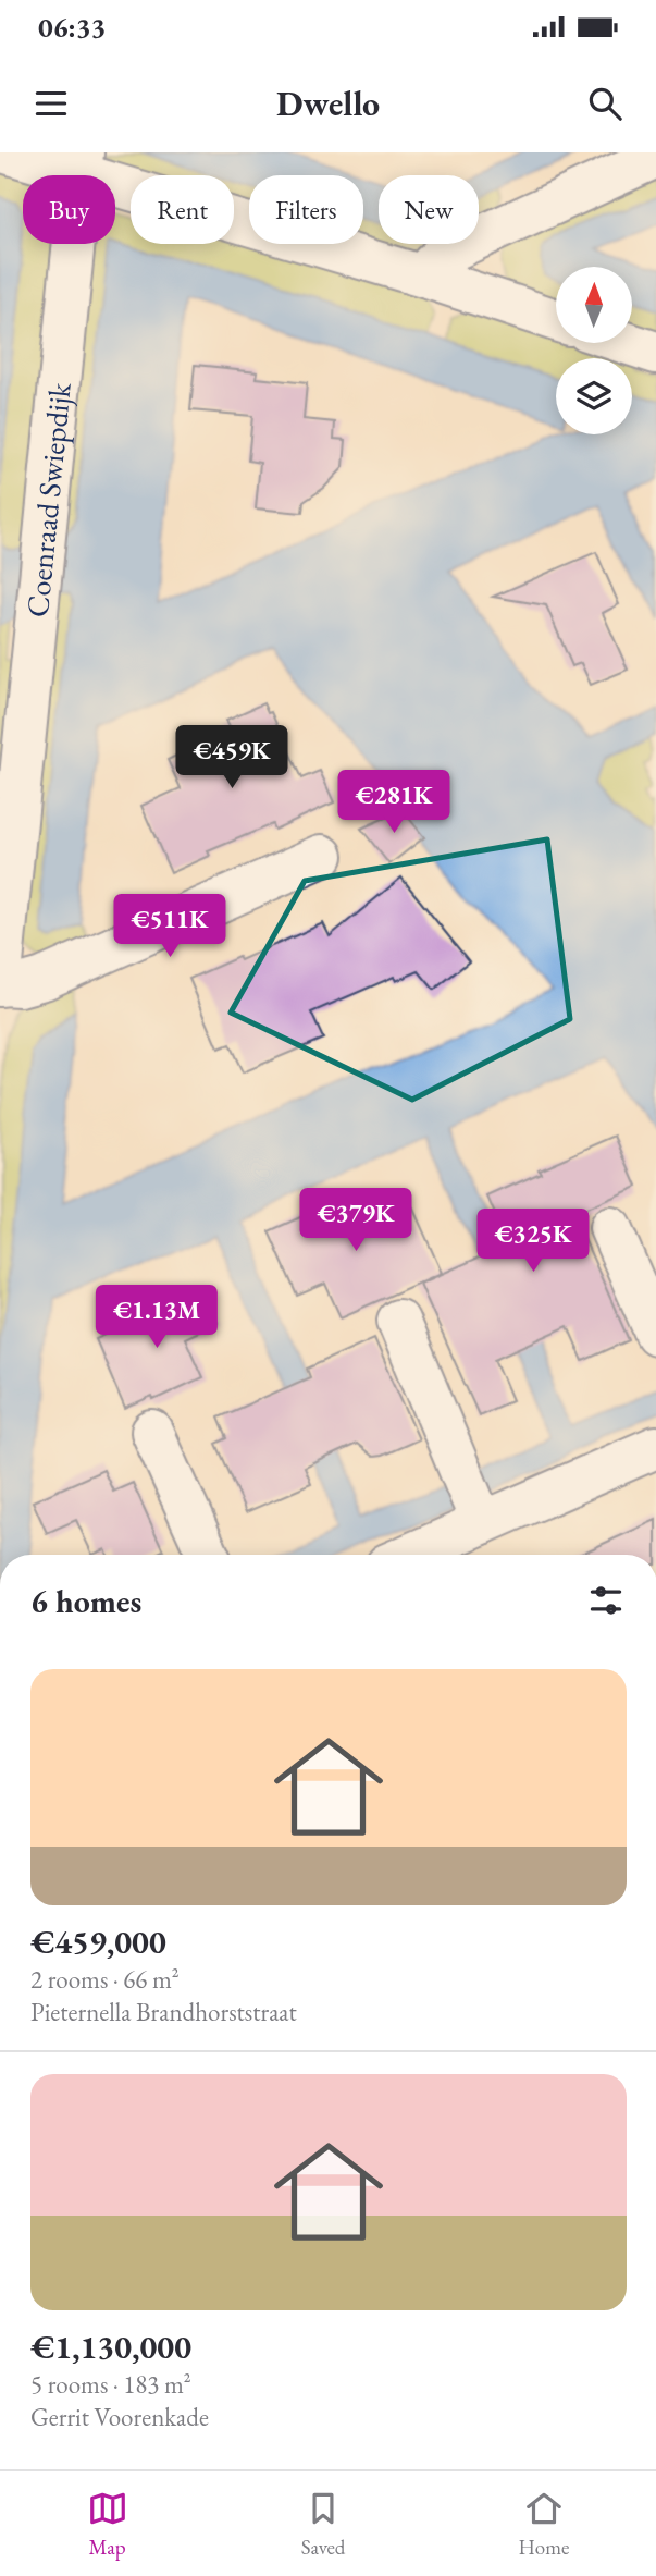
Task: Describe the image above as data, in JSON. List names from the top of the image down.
{
  "streets": {
    "street": ["Coenraad Swiepdijk"]
  },
  "north": "top",
  "page": {
    "status": "06:33",
    "header": "Dwello",
    "chip": [
      "Buy",
      "Rent",
      "Filters",
      "New"
    ],
    "price": [
      "€459K",
      "€281K",
      "€511K",
      "€379K",
      "€325K",
      "€1.13M"
    ],
    "heading": "6 homes",
    "list": [
      {
        "name": "€459,000",
        "note": "2 rooms · 66 m² · Pieternella Brandhorststraat"
      },
      {
        "name": "€1,130,000",
        "note": "5 rooms · 183 m² · Gerrit Voorenkade"
      }
    ],
    "tabs": ["Map", "Saved", "Home"]
  }
}
